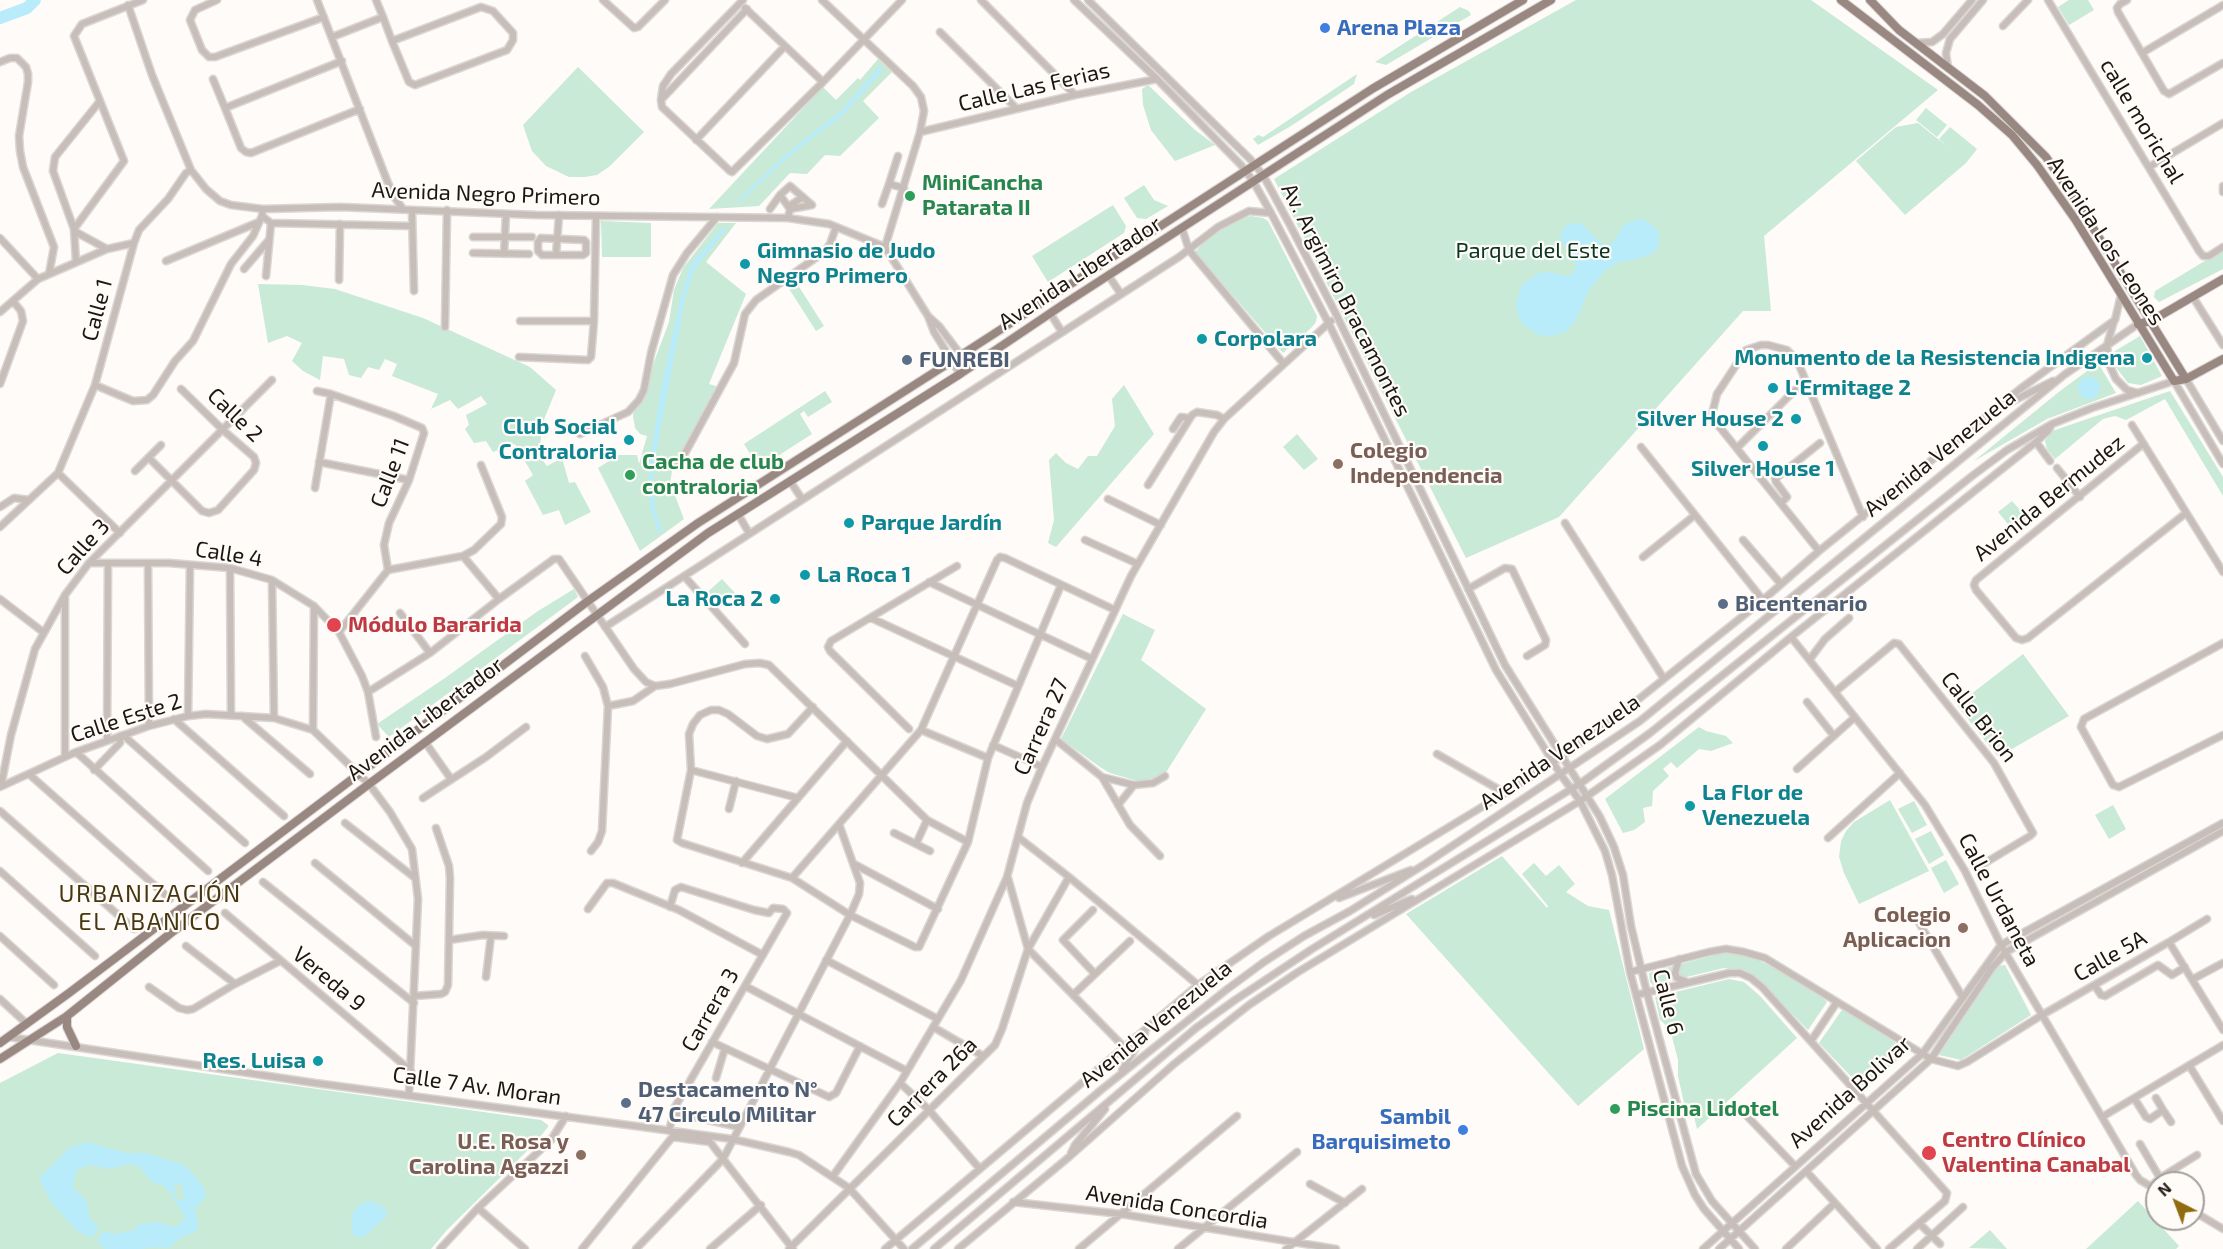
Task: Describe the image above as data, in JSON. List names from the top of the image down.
{
  "streets": {
    "main road": ["Avenida Los Leones", "Avenida Libertador", "Avenida Venezuela"],
    "street": [
      "Calle Las Ferias",
      "calle morichal",
      "Avenida Negro Primero",
      "Av. Argimiro Bracamontes",
      "Calle 1",
      "Calle 2",
      "Calle 11",
      "Avenida Bermudez",
      "Calle 3",
      "Calle 4",
      "Calle Brion",
      "Calle Este 2",
      "Carrera 27",
      "Calle Urdaneta",
      "Calle 5A",
      "Vereda 9",
      "Calle 6",
      "Carrera 3",
      "Carrera 26a",
      "Calle 7 Av. Moran",
      "Avenida Bolivar",
      "Avenida Concordia"
    ]
  },
  "crossings": [
    ["Avenida Negro Primero", "Calle 1"],
    ["Avenida Los Leones", "Avenida Venezuela"],
    ["Avenida Libertador", "Av. Argimiro Bracamontes"],
    ["Avenida Libertador", "Calle Este 2"],
    ["Avenida Libertador", "Calle 7 Av. Moran"],
    ["Av. Argimiro Bracamontes", "Avenida Venezuela"],
    ["Av. Argimiro Bracamontes", "Carrera 27"],
    ["Av. Argimiro Bracamontes", "Calle 6"],
    ["Calle 2", "Calle 3"],
    ["Avenida Venezuela", "Calle Urdaneta"],
    ["Avenida Venezuela", "Calle 6"],
    ["Avenida Venezuela", "Avenida Concordia"],
    ["Calle 3", "Calle 4"],
    ["Calle 3", "Calle Este 2"],
    ["Calle Brion", "Calle Urdaneta"],
    ["Calle Este 2", "Vereda 9"],
    ["Calle Este 2", "Calle 7 Av. Moran"],
    ["Calle Urdaneta", "Calle 5A"],
    ["Calle Urdaneta", "Avenida Bolivar"],
    ["Calle 5A", "Avenida Bolivar"],
    ["Calle 6", "Avenida Bolivar"],
    ["Carrera 3", "Calle 7 Av. Moran"],
    ["Carrera 26a", "Calle 7 Av. Moran"]
  ],
  "districts": ["URBANIZACIÓN EL ABANICO"],
  "parks": ["Parque del Este"],
  "places": [
    "Arena Plaza",
    "MiniCancha Patarata II",
    "Gimnasio de Judo Negro Primero",
    "Corpolara",
    "Monumento de la Resistencia Indigena",
    "FUNREBI",
    "L'Ermitage 2",
    "Silver House 2",
    "Club Social Contraloria",
    "Silver House 1",
    "Colegio Independencia",
    "Cacha de club contraloria",
    "Parque Jardín",
    "La Roca 1",
    "La Roca 2",
    "Bicentenario",
    "Módulo Bararida",
    "La Flor de Venezuela",
    "Colegio Aplicacion",
    "Res. Luisa",
    "Destacamento N° 47 Circulo Militar",
    "Piscina Lidotel",
    "Sambil Barquisimeto",
    "Centro Clínico Valentina Canabal",
    "U.E. Rosa y Carolina Agazzi"
  ],
  "north": "top left"
}
